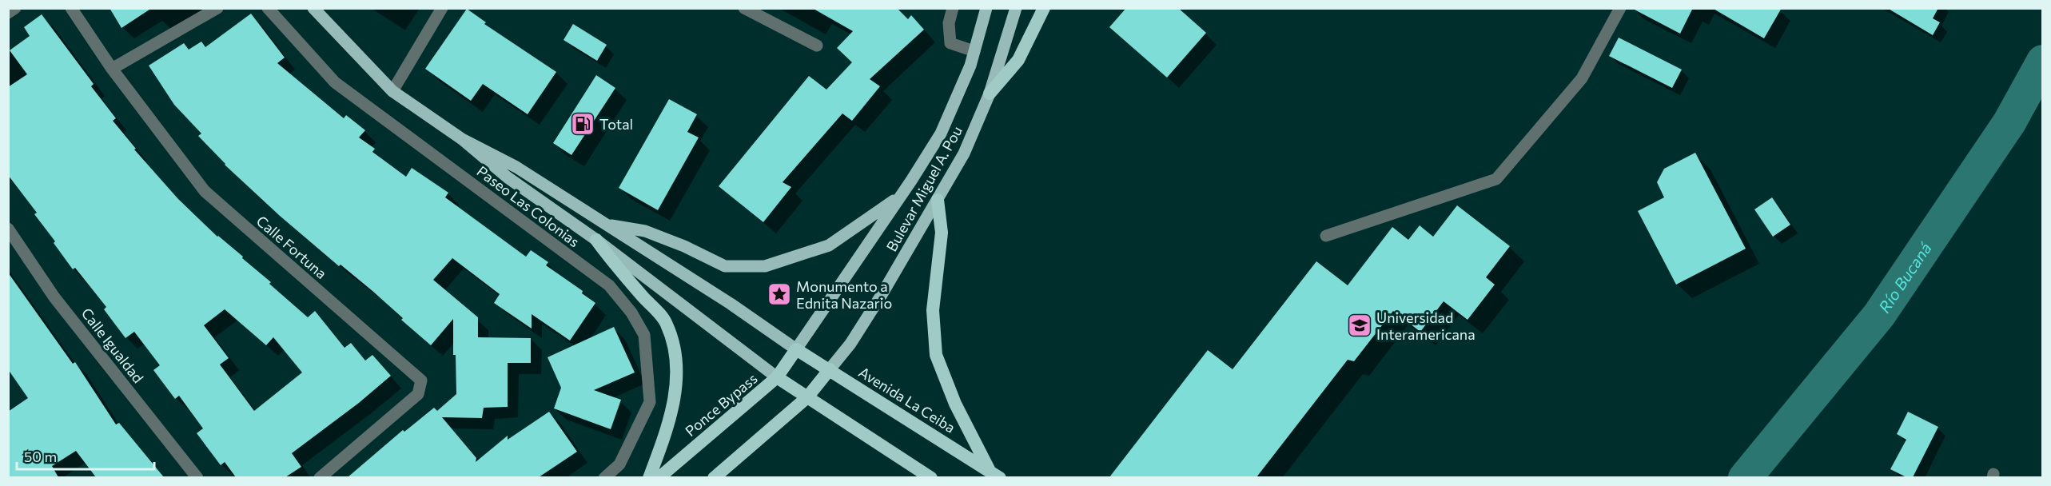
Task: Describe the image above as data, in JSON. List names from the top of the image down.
{
  "streets": {
    "highway": ["Avenida La Ceiba", "Ponce Bypass"],
    "main road": ["Bulevar Miguel A. Pou"],
    "street": ["Paseo Las Colonias", "Calle Fortuna", "Calle Igualdad"]
  },
  "crossings": [
    ["Bulevar Miguel A. Pou", "Avenida La Ceiba"],
    ["Bulevar Miguel A. Pou", "Ponce Bypass"],
    ["Avenida La Ceiba", "Ponce Bypass"]
  ],
  "water": ["Río Bucaná"],
  "places": {
    "fuel station": ["Total"],
    "place": ["Monumento a Ednita Nazario"],
    "school or university": ["Universidad Interamericana"]
  },
  "scale_bar": "50 m"
}
